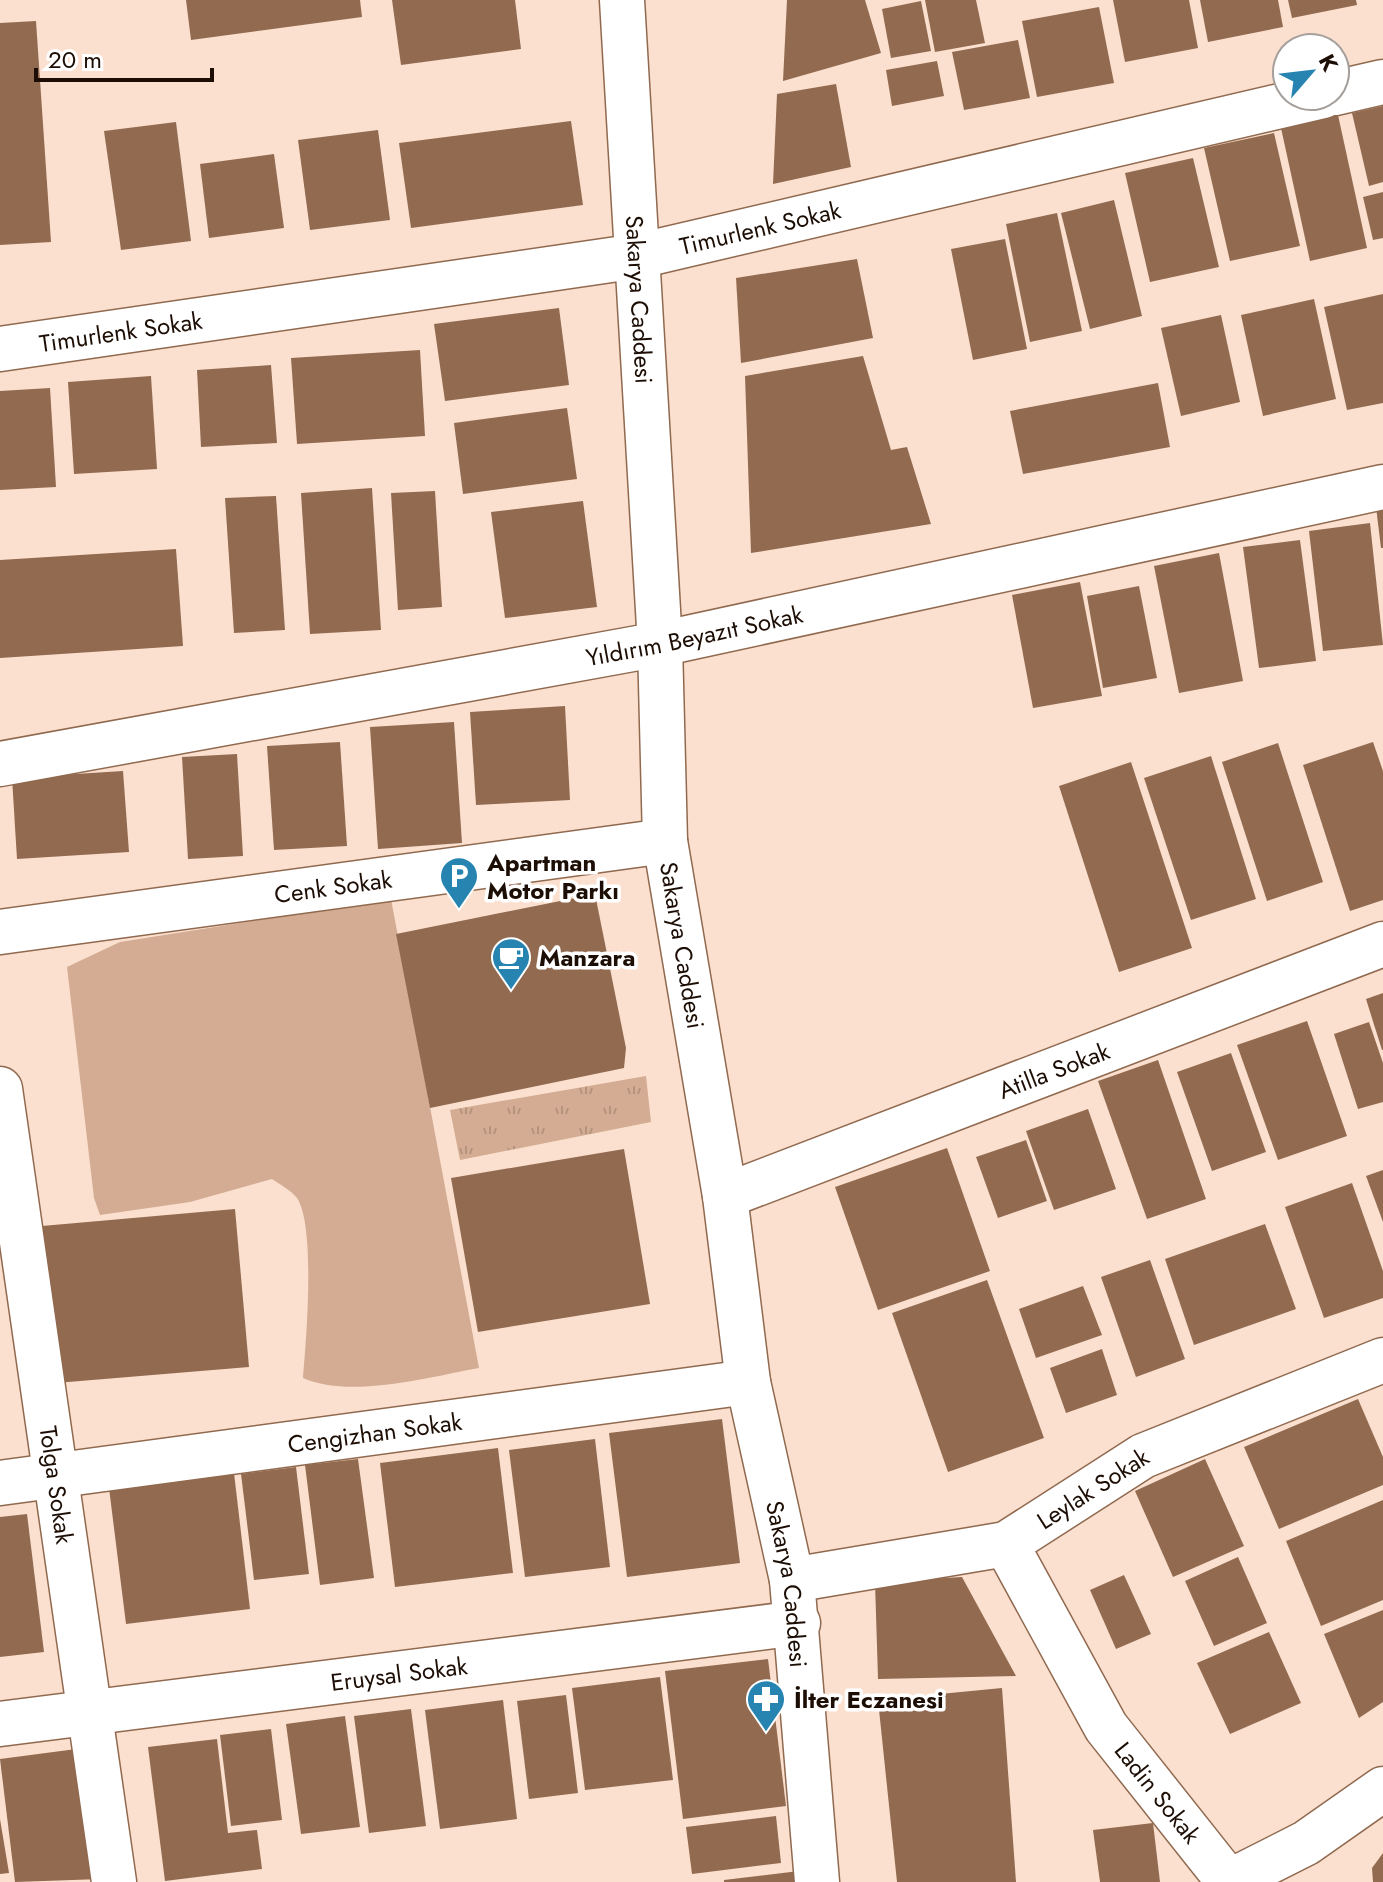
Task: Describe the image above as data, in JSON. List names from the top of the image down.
{
  "streets": {
    "street": [
      "Timurlenk Sokak",
      "Sakarya Caddesi",
      "Yıldırım Beyazıt Sokak",
      "Cenk Sokak",
      "Atilla Sokak",
      "Cengizhan Sokak",
      "Tolga Sokak",
      "Leylak Sokak",
      "Eruysal Sokak",
      "Ladin Sokak"
    ]
  },
  "crossings": [
    ["Timurlenk Sokak", "Sakarya Caddesi"],
    ["Sakarya Caddesi", "Yıldırım Beyazıt Sokak"],
    ["Sakarya Caddesi", "Cenk Sokak"],
    ["Sakarya Caddesi", "Atilla Sokak"],
    ["Sakarya Caddesi", "Cengizhan Sokak"],
    ["Sakarya Caddesi", "Leylak Sokak"],
    ["Sakarya Caddesi", "Eruysal Sokak"],
    ["Cengizhan Sokak", "Tolga Sokak"],
    ["Tolga Sokak", "Eruysal Sokak"],
    ["Leylak Sokak", "Ladin Sokak"]
  ],
  "places": {
    "parking": ["Apartman Motor Parkı"],
    "cafe": ["Manzara"],
    "pharmacy": ["İlter Eczanesi"]
  },
  "scale_bar": "20 m",
  "north": "top right"
}
